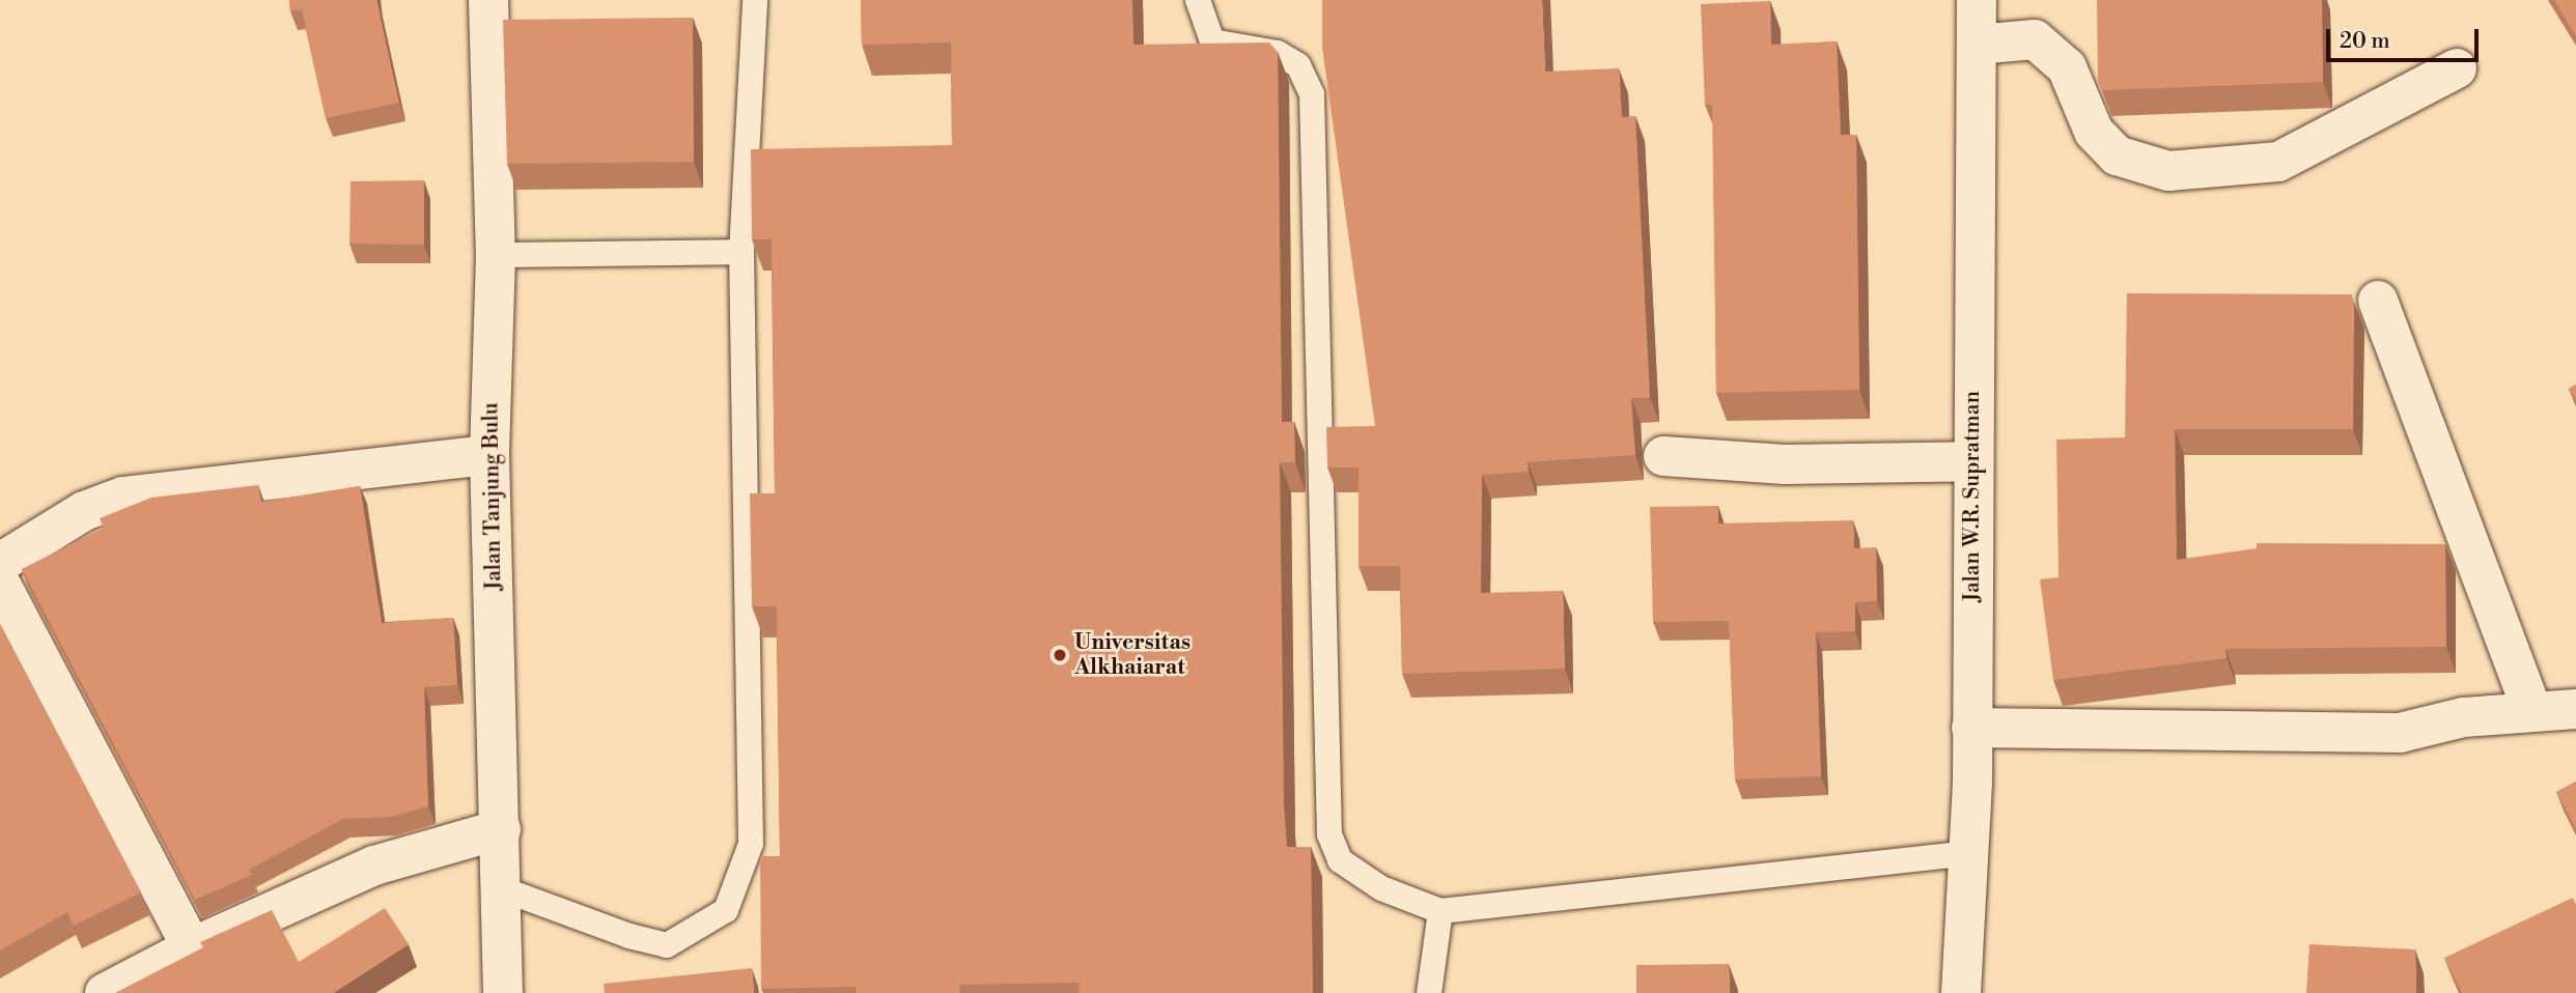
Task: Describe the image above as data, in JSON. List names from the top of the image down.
{
  "streets": {
    "street": ["Jalan Tanjung Bulu", "Jalan W.R. Supratman"]
  },
  "places": ["Universitas Alkhaiarat"],
  "scale_bar": "20 m"
}
